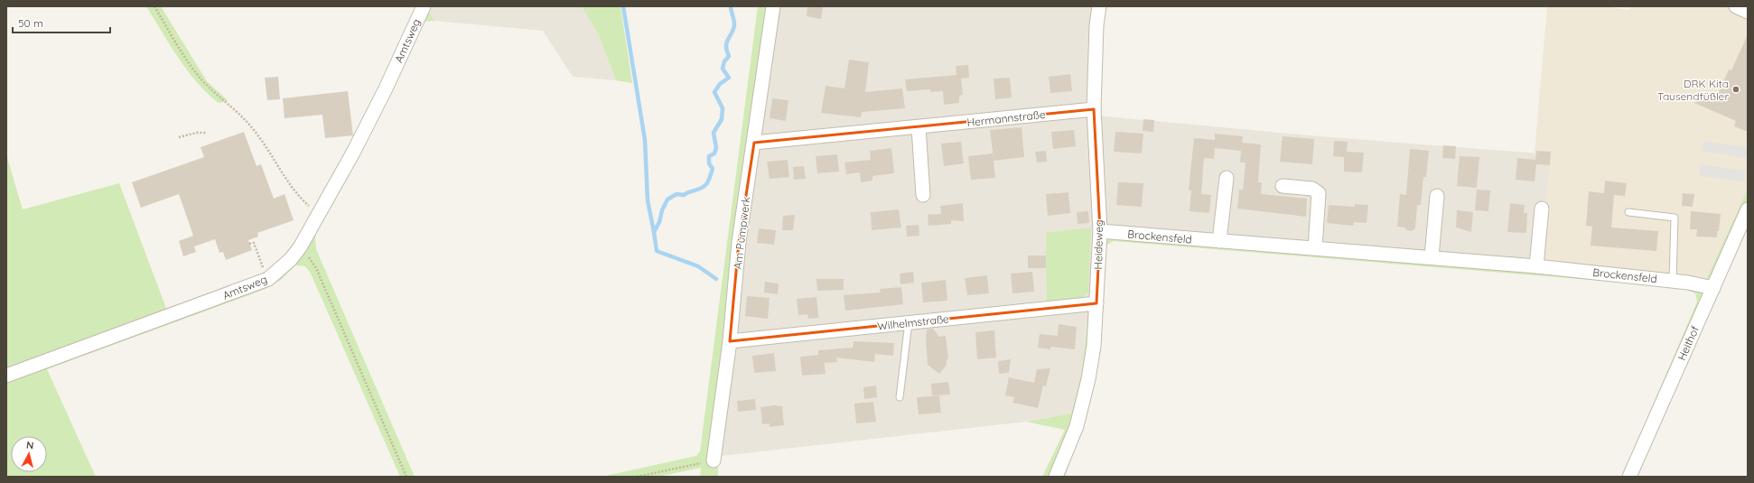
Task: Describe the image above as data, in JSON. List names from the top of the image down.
{
  "streets": {
    "street": [
      "Amtsweg",
      "Hermannstraße",
      "Am Pumpwerk",
      "Brockensfeld",
      "Heideweg",
      "Wilhelmstraße",
      "Heithof"
    ]
  },
  "crossings": [
    ["Hermannstraße", "Am Pumpwerk"],
    ["Hermannstraße", "Heideweg"],
    ["Am Pumpwerk", "Wilhelmstraße"],
    ["Brockensfeld", "Heideweg"],
    ["Brockensfeld", "Heithof"],
    ["Heideweg", "Wilhelmstraße"]
  ],
  "places": ["DRK Kita Tausendfüßler"],
  "scale_bar": "50 m",
  "north": "top"
}
